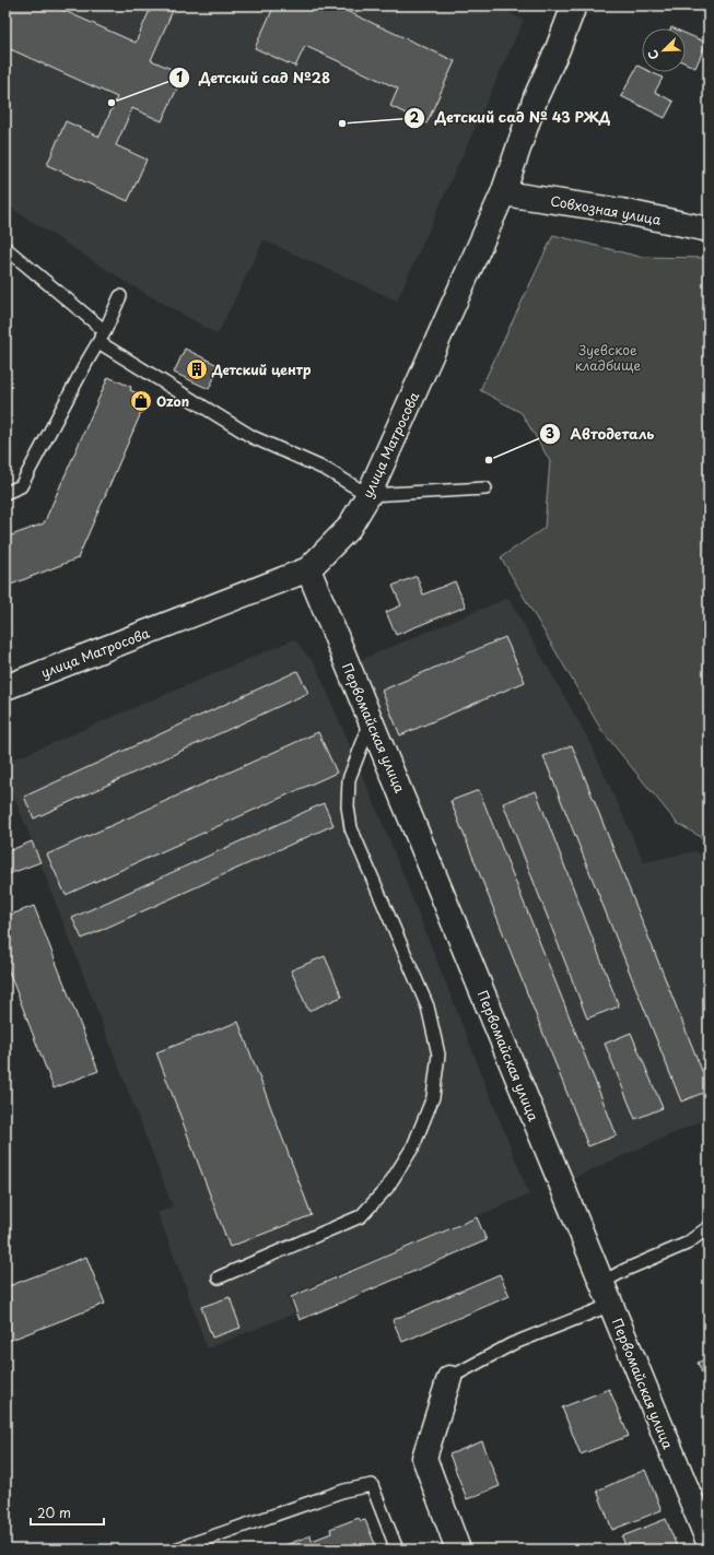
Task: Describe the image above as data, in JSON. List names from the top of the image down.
{
  "streets": {
    "street": ["Совхозная улица", "улица Матросова", "Первомайская улица"]
  },
  "crossings": [
    ["Совхозная улица", "улица Матросова"],
    ["улица Матросова", "Первомайская улица"]
  ],
  "parks": ["Зуевское кладбище"],
  "places": {
    "other": ["Детский сад №28", "Детский сад № 43 РЖД", "Автодеталь"],
    "building": ["Детский центр"],
    "shop": ["Ozon"]
  },
  "scale_bar": "20 m",
  "north": "bottom left"
}
